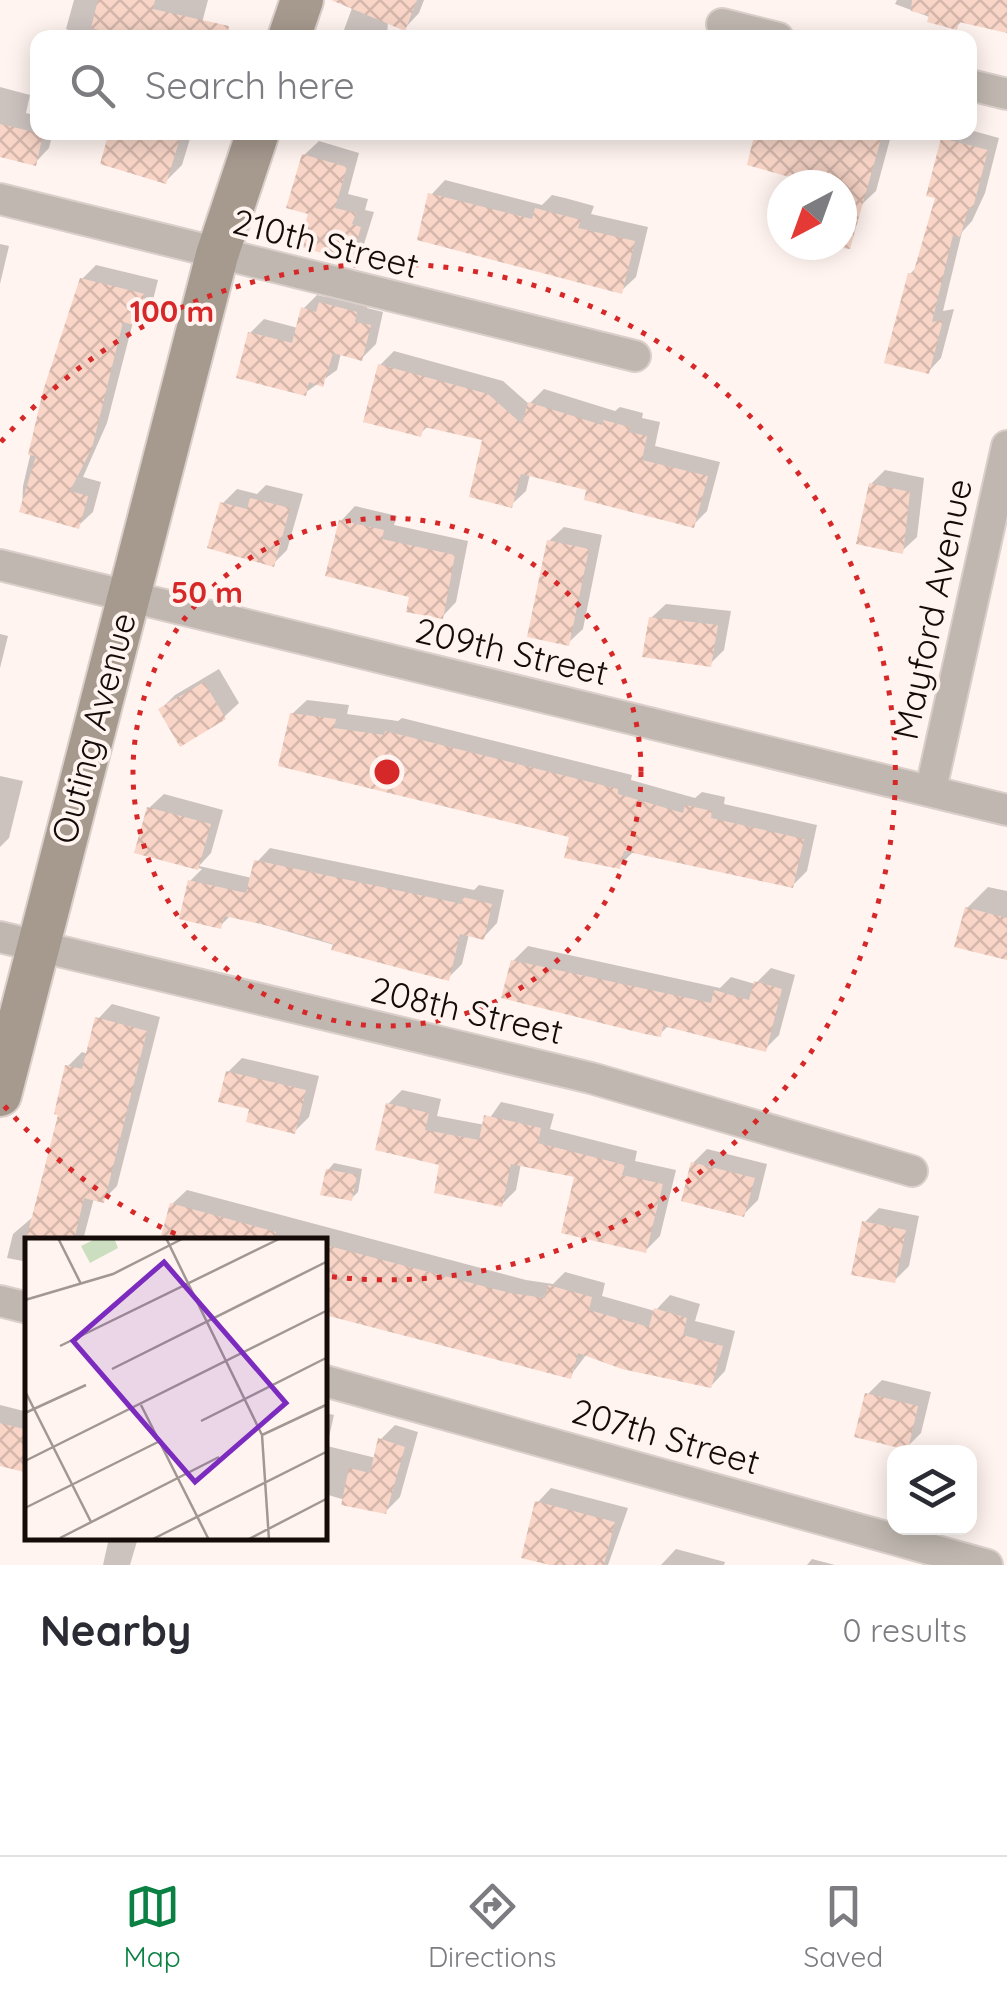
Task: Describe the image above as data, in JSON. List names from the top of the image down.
{
  "streets": {
    "street": [
      "210th Street",
      "Mayford Avenue",
      "209th Street",
      "Outing Avenue",
      "208th Street",
      "207th Street"
    ]
  },
  "crossings": [
    ["210th Street", "Outing Avenue"],
    ["Mayford Avenue", "209th Street"],
    ["209th Street", "Outing Avenue"],
    ["Outing Avenue", "208th Street"]
  ],
  "north": "bottom left",
  "page": {
    "search": "Search here",
    "heading": ["Nearby", "0 results"],
    "nav": ["Map", "Directions", "Saved"]
  },
  "rings": ["100 m", "50 m"]
}
